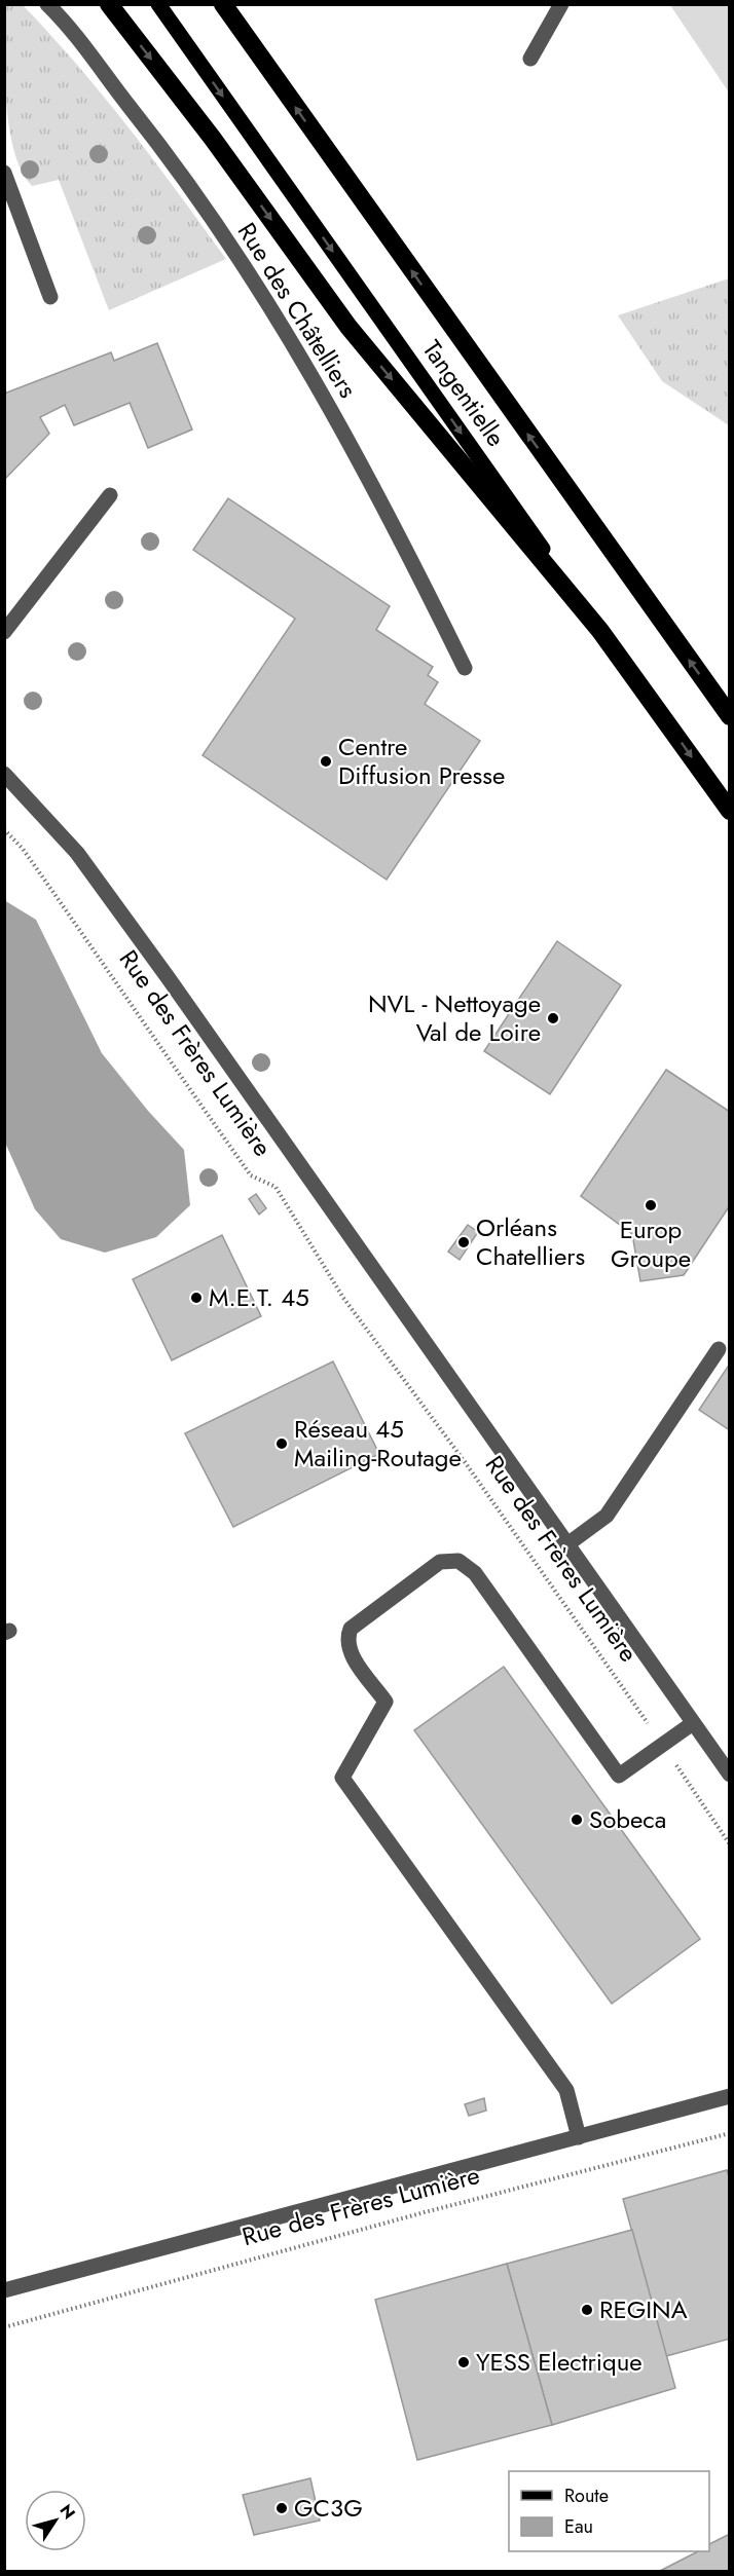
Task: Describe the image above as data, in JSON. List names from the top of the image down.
{
  "streets": {
    "highway": ["Tangentielle"],
    "street": ["Rue des Châtelliers", "Rue des Frères Lumière"]
  },
  "places": [
    "Centre Diffusion Presse",
    "NVL - Nettoyage Val de Loire",
    "Europ Groupe",
    "Orléans Chatelliers",
    "M.E.T. 45",
    "Réseau 45 Mailing-Routage",
    "Sobeca",
    "REGINA",
    "YESS Electrique",
    "GC3G"
  ],
  "legend": ["Route", "Eau"],
  "north": "top right"
}
